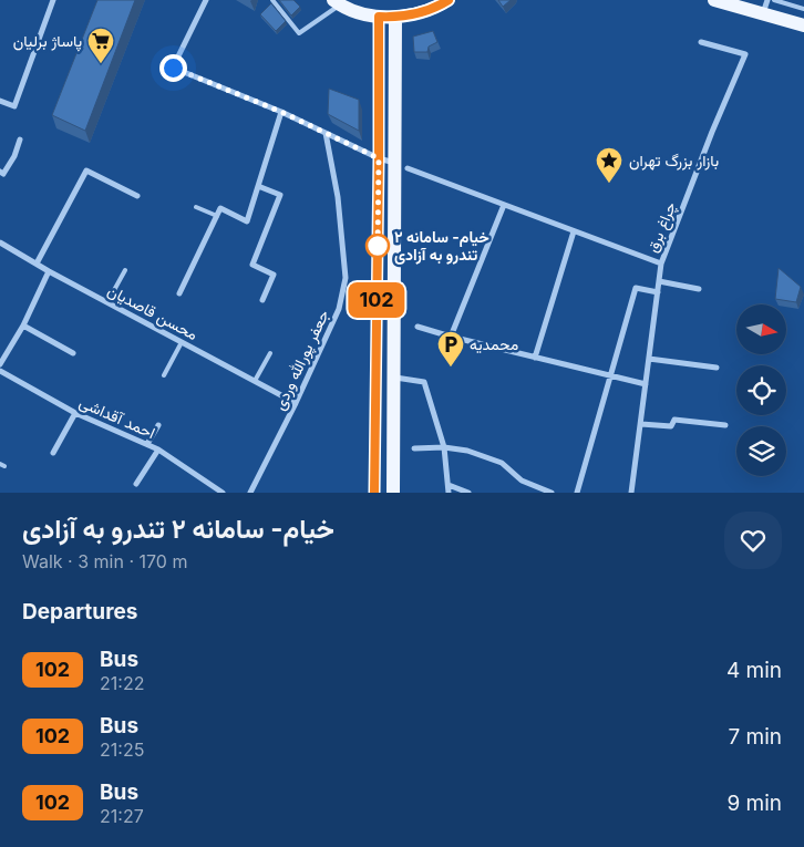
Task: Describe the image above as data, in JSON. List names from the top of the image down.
{
  "streets": {
    "street": [
      "چراغ برق",
      "محسن قاصدیان",
      "جعفر پورالله وردی",
      "احمد آقداشی"
    ]
  },
  "crossings": [
    ["چراغ برق", "جعفر پورالله وردی"],
    ["محسن قاصدیان", "جعفر پورالله وردی"]
  ],
  "places": {
    "supermarket": ["پاساژ برلیان"],
    "place": ["بازار بزرگ تهران"],
    "other": ["خیام- سامانه ۲ تندرو به آزادی"],
    "parking": ["محمدیه"]
  },
  "lines": ["bus line 102"],
  "north": "right",
  "page": {
    "on_map": "102",
    "heading": [
      ["خیام- سامانه ۲ تندرو به آزادی", "Walk · 3 min · 170 m"],
      "Departures"
    ],
    "list": [
      {
        "mark": "102",
        "name": "Bus",
        "note": "21:22",
        "value": "4 min"
      },
      {
        "mark": "102",
        "name": "Bus",
        "note": "21:25",
        "value": "7 min"
      },
      {
        "mark": "102",
        "name": "Bus",
        "note": "21:27",
        "value": "9 min"
      }
    ]
  }
}
